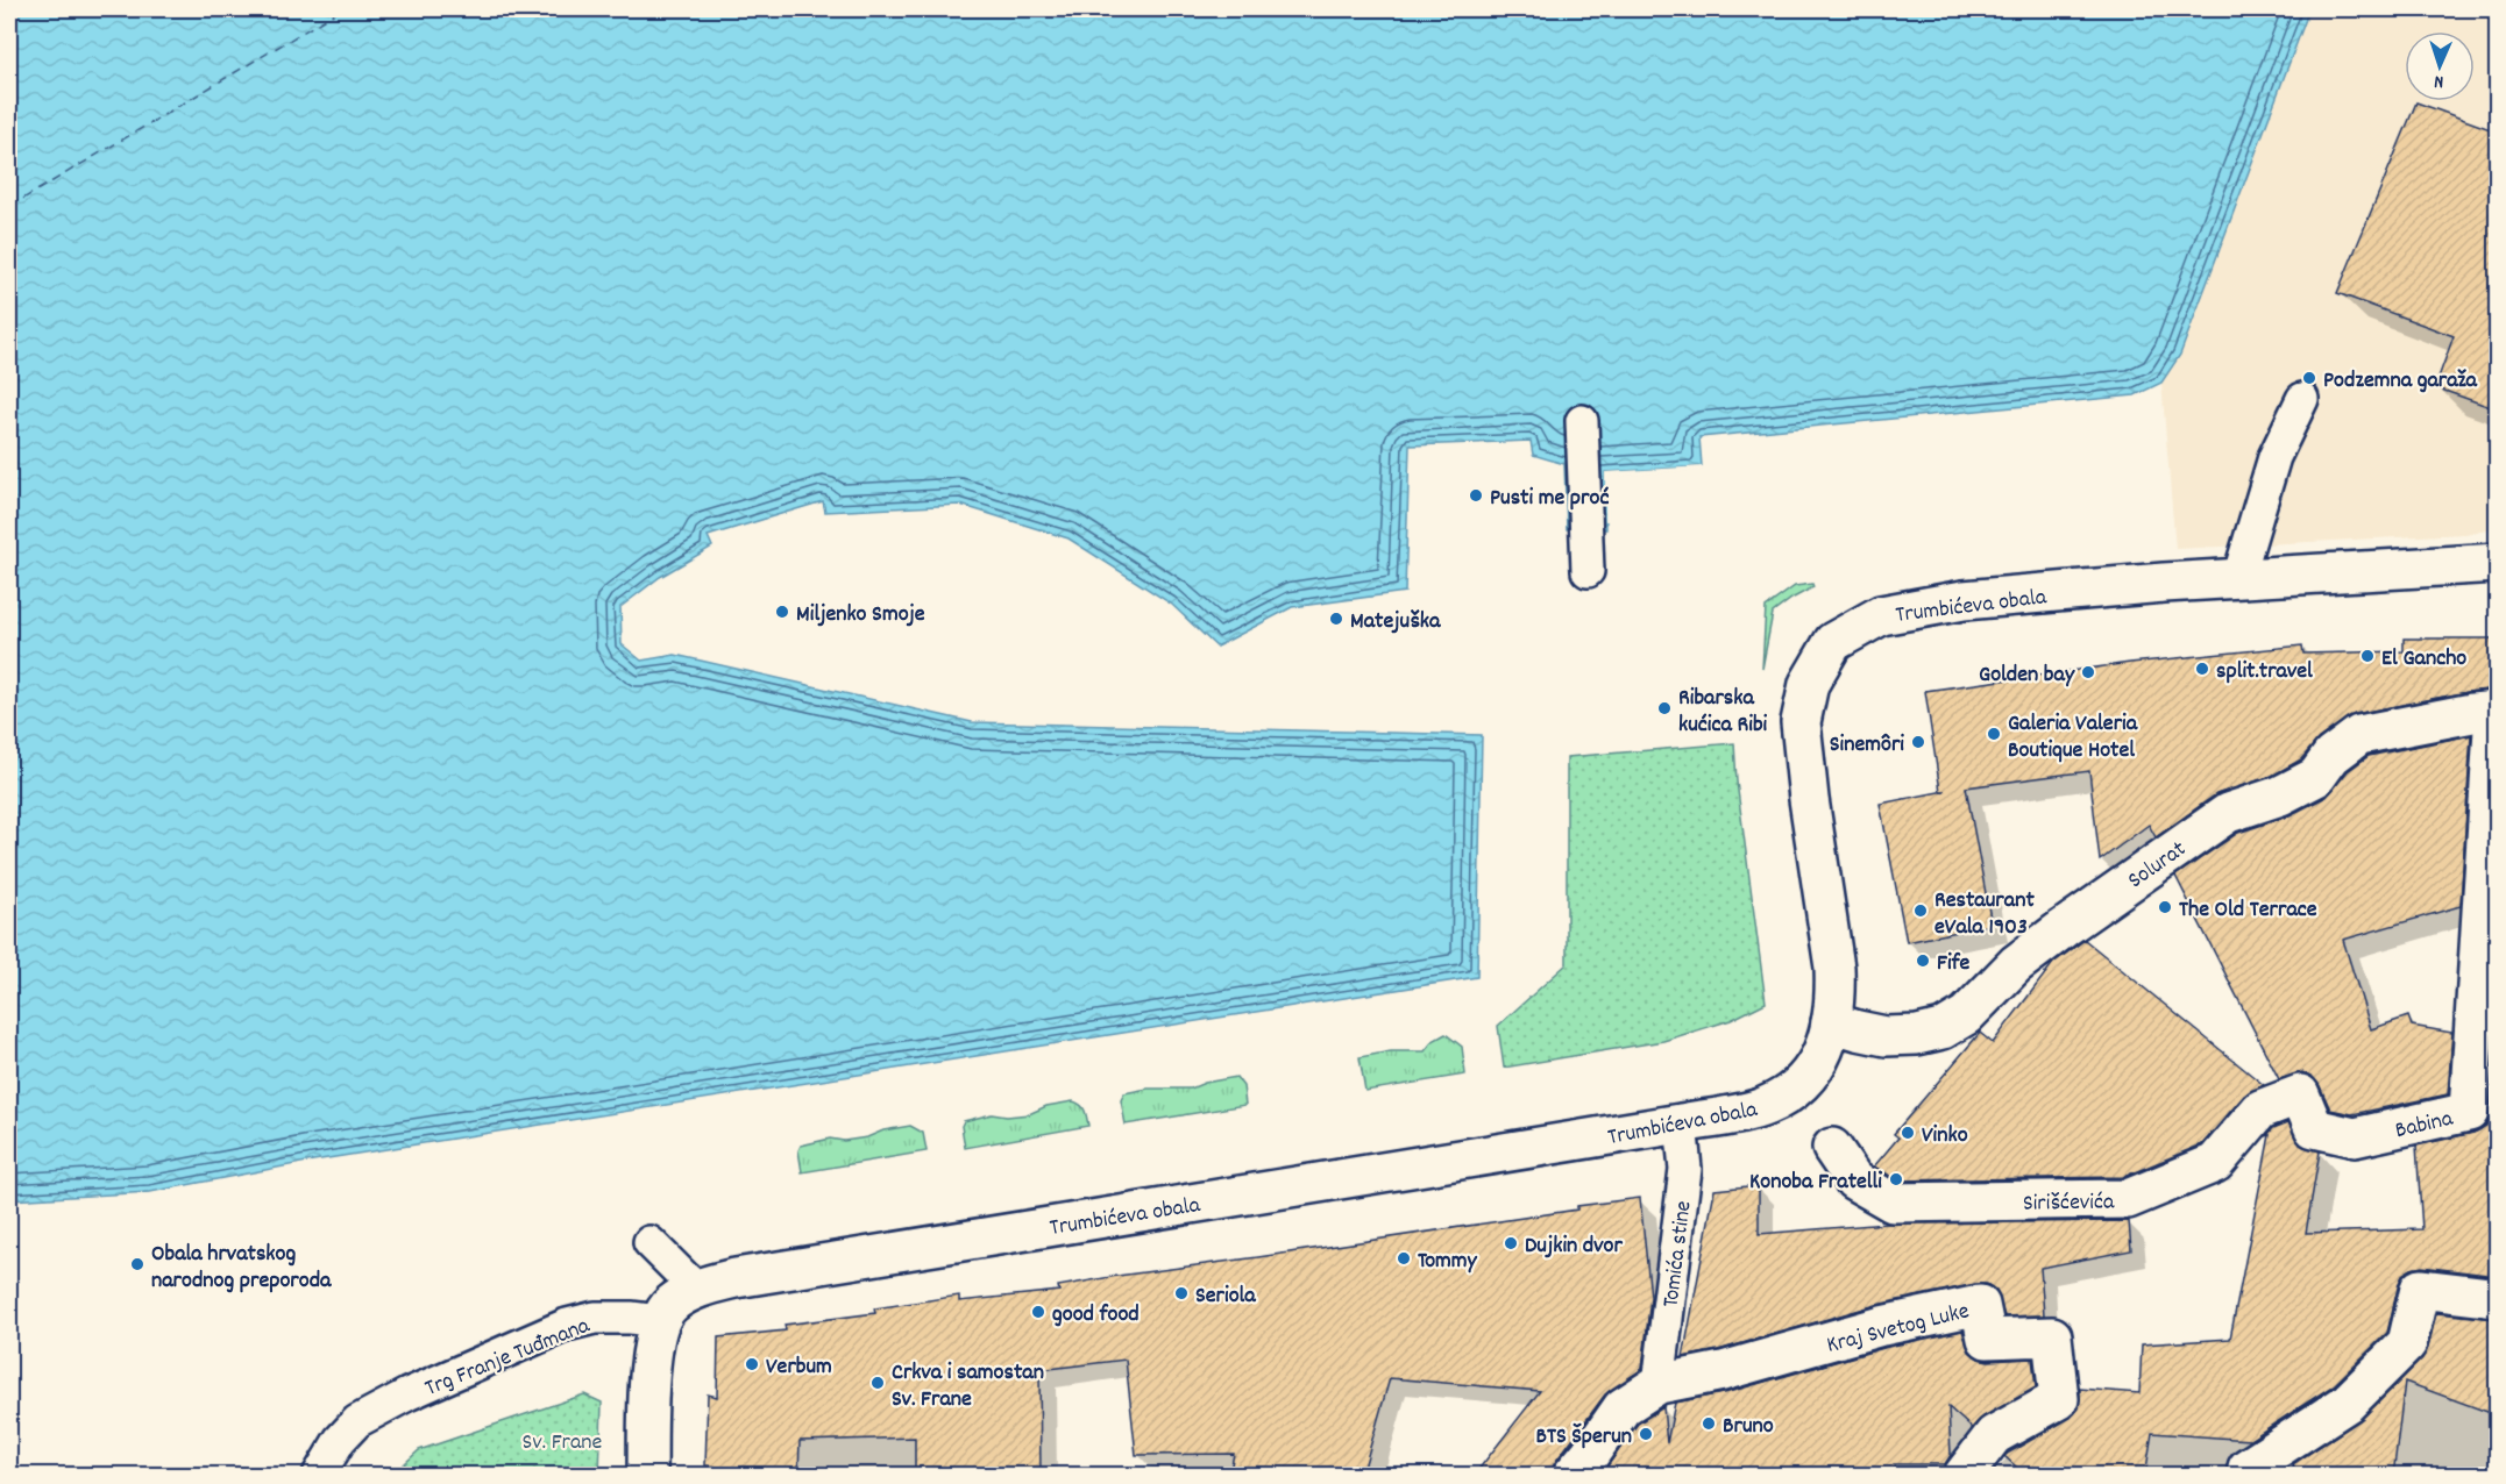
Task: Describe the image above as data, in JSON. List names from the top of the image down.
{
  "streets": {
    "street": [
      "Trumbićeva obala",
      "Solurat",
      "Babina",
      "Sirišćevića",
      "Kraj Svetog Luke"
    ],
    "lane": ["Tomića stine", "Trg Franje Tuđmana"]
  },
  "crossings": [
    ["Trumbićeva obala", "Solurat"],
    ["Trumbićeva obala", "Tomića stine"],
    ["Trumbićeva obala", "Trg Franje Tuđmana"],
    ["Solurat", "Babina"],
    ["Babina", "Sirišćevića"],
    ["Tomića stine", "Kraj Svetog Luke"]
  ],
  "parks": ["Sv. Frane"],
  "places": [
    "Podzemna garaža",
    "Pusti me proć",
    "Miljenko Smoje",
    "Matejuška",
    "El Gancho",
    "split.travel",
    "Golden bay",
    "Ribarska kućica Ribi",
    "Galeria Valeria Boutique Hotel",
    "Sinemôri",
    "The Old Terrace",
    "Restaurant eVala 1903",
    "Fife",
    "Vinko",
    "Konoba Fratelli",
    "Dujkin dvor",
    "Tommy",
    "Obala hrvatskog narodnog preporoda",
    "Seriola",
    "good food",
    "Verbum",
    "Crkva i samostan Sv. Frane",
    "Bruno",
    "BTS Šperun"
  ],
  "north": "bottom"
}
